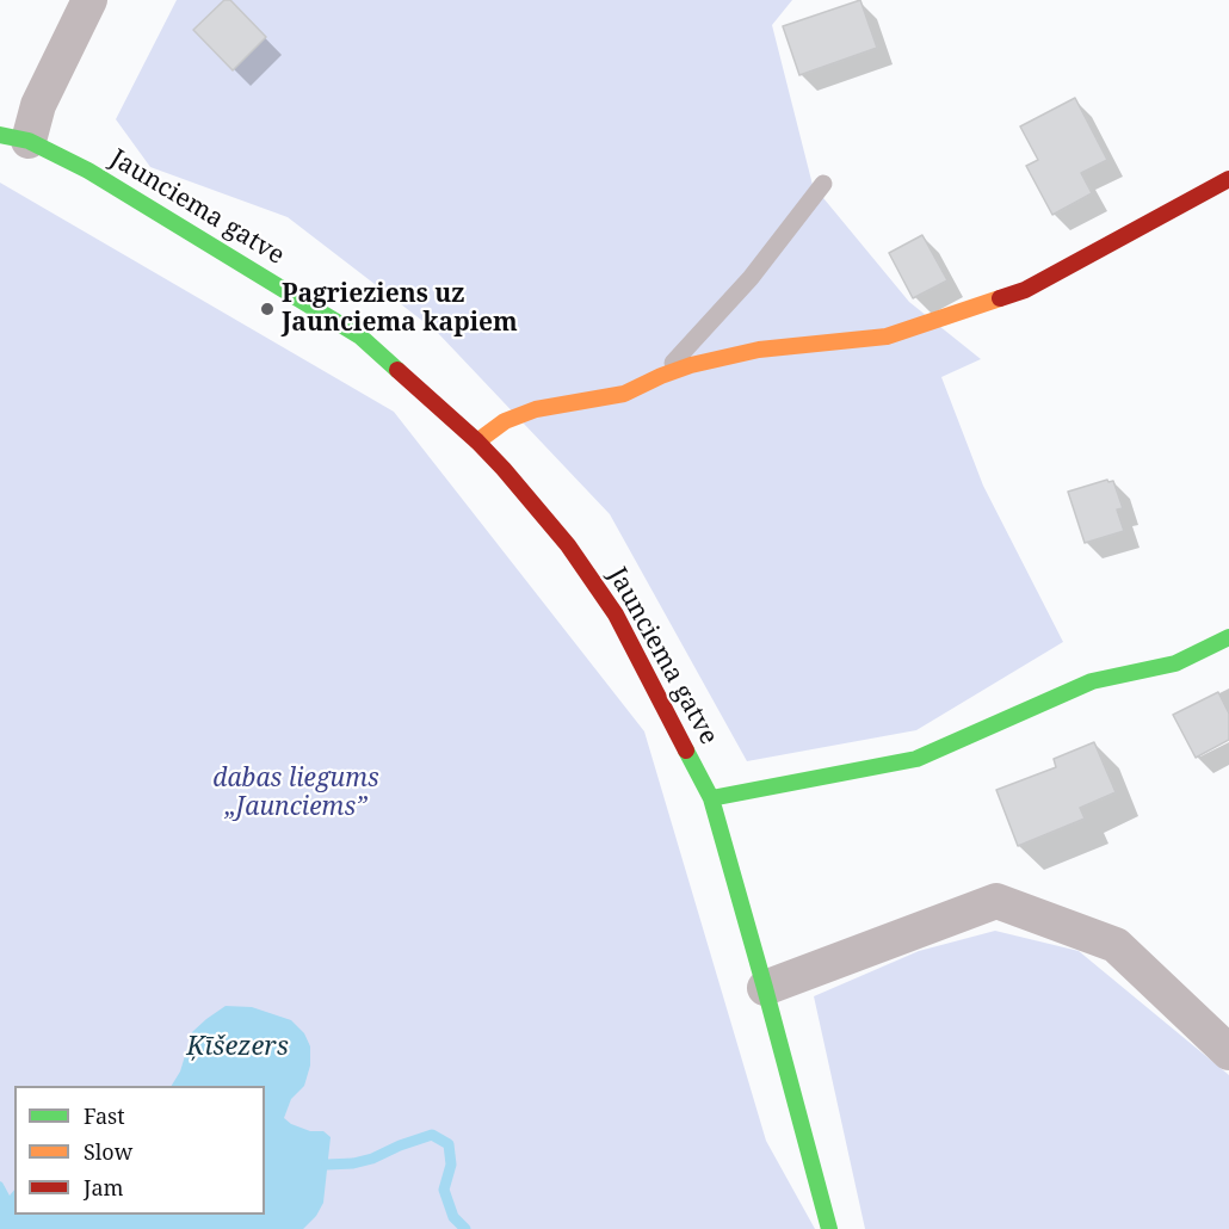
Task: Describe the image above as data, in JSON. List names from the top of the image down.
{
  "streets": {
    "main road": ["Jaunciema gatve"]
  },
  "water": ["Ķīšezers"],
  "parks": ["dabas liegums „Jaunciems”"],
  "places": ["Pagrieziens uz Jaunciema kapiem"],
  "legend": ["Fast", "Slow", "Jam"]
}
